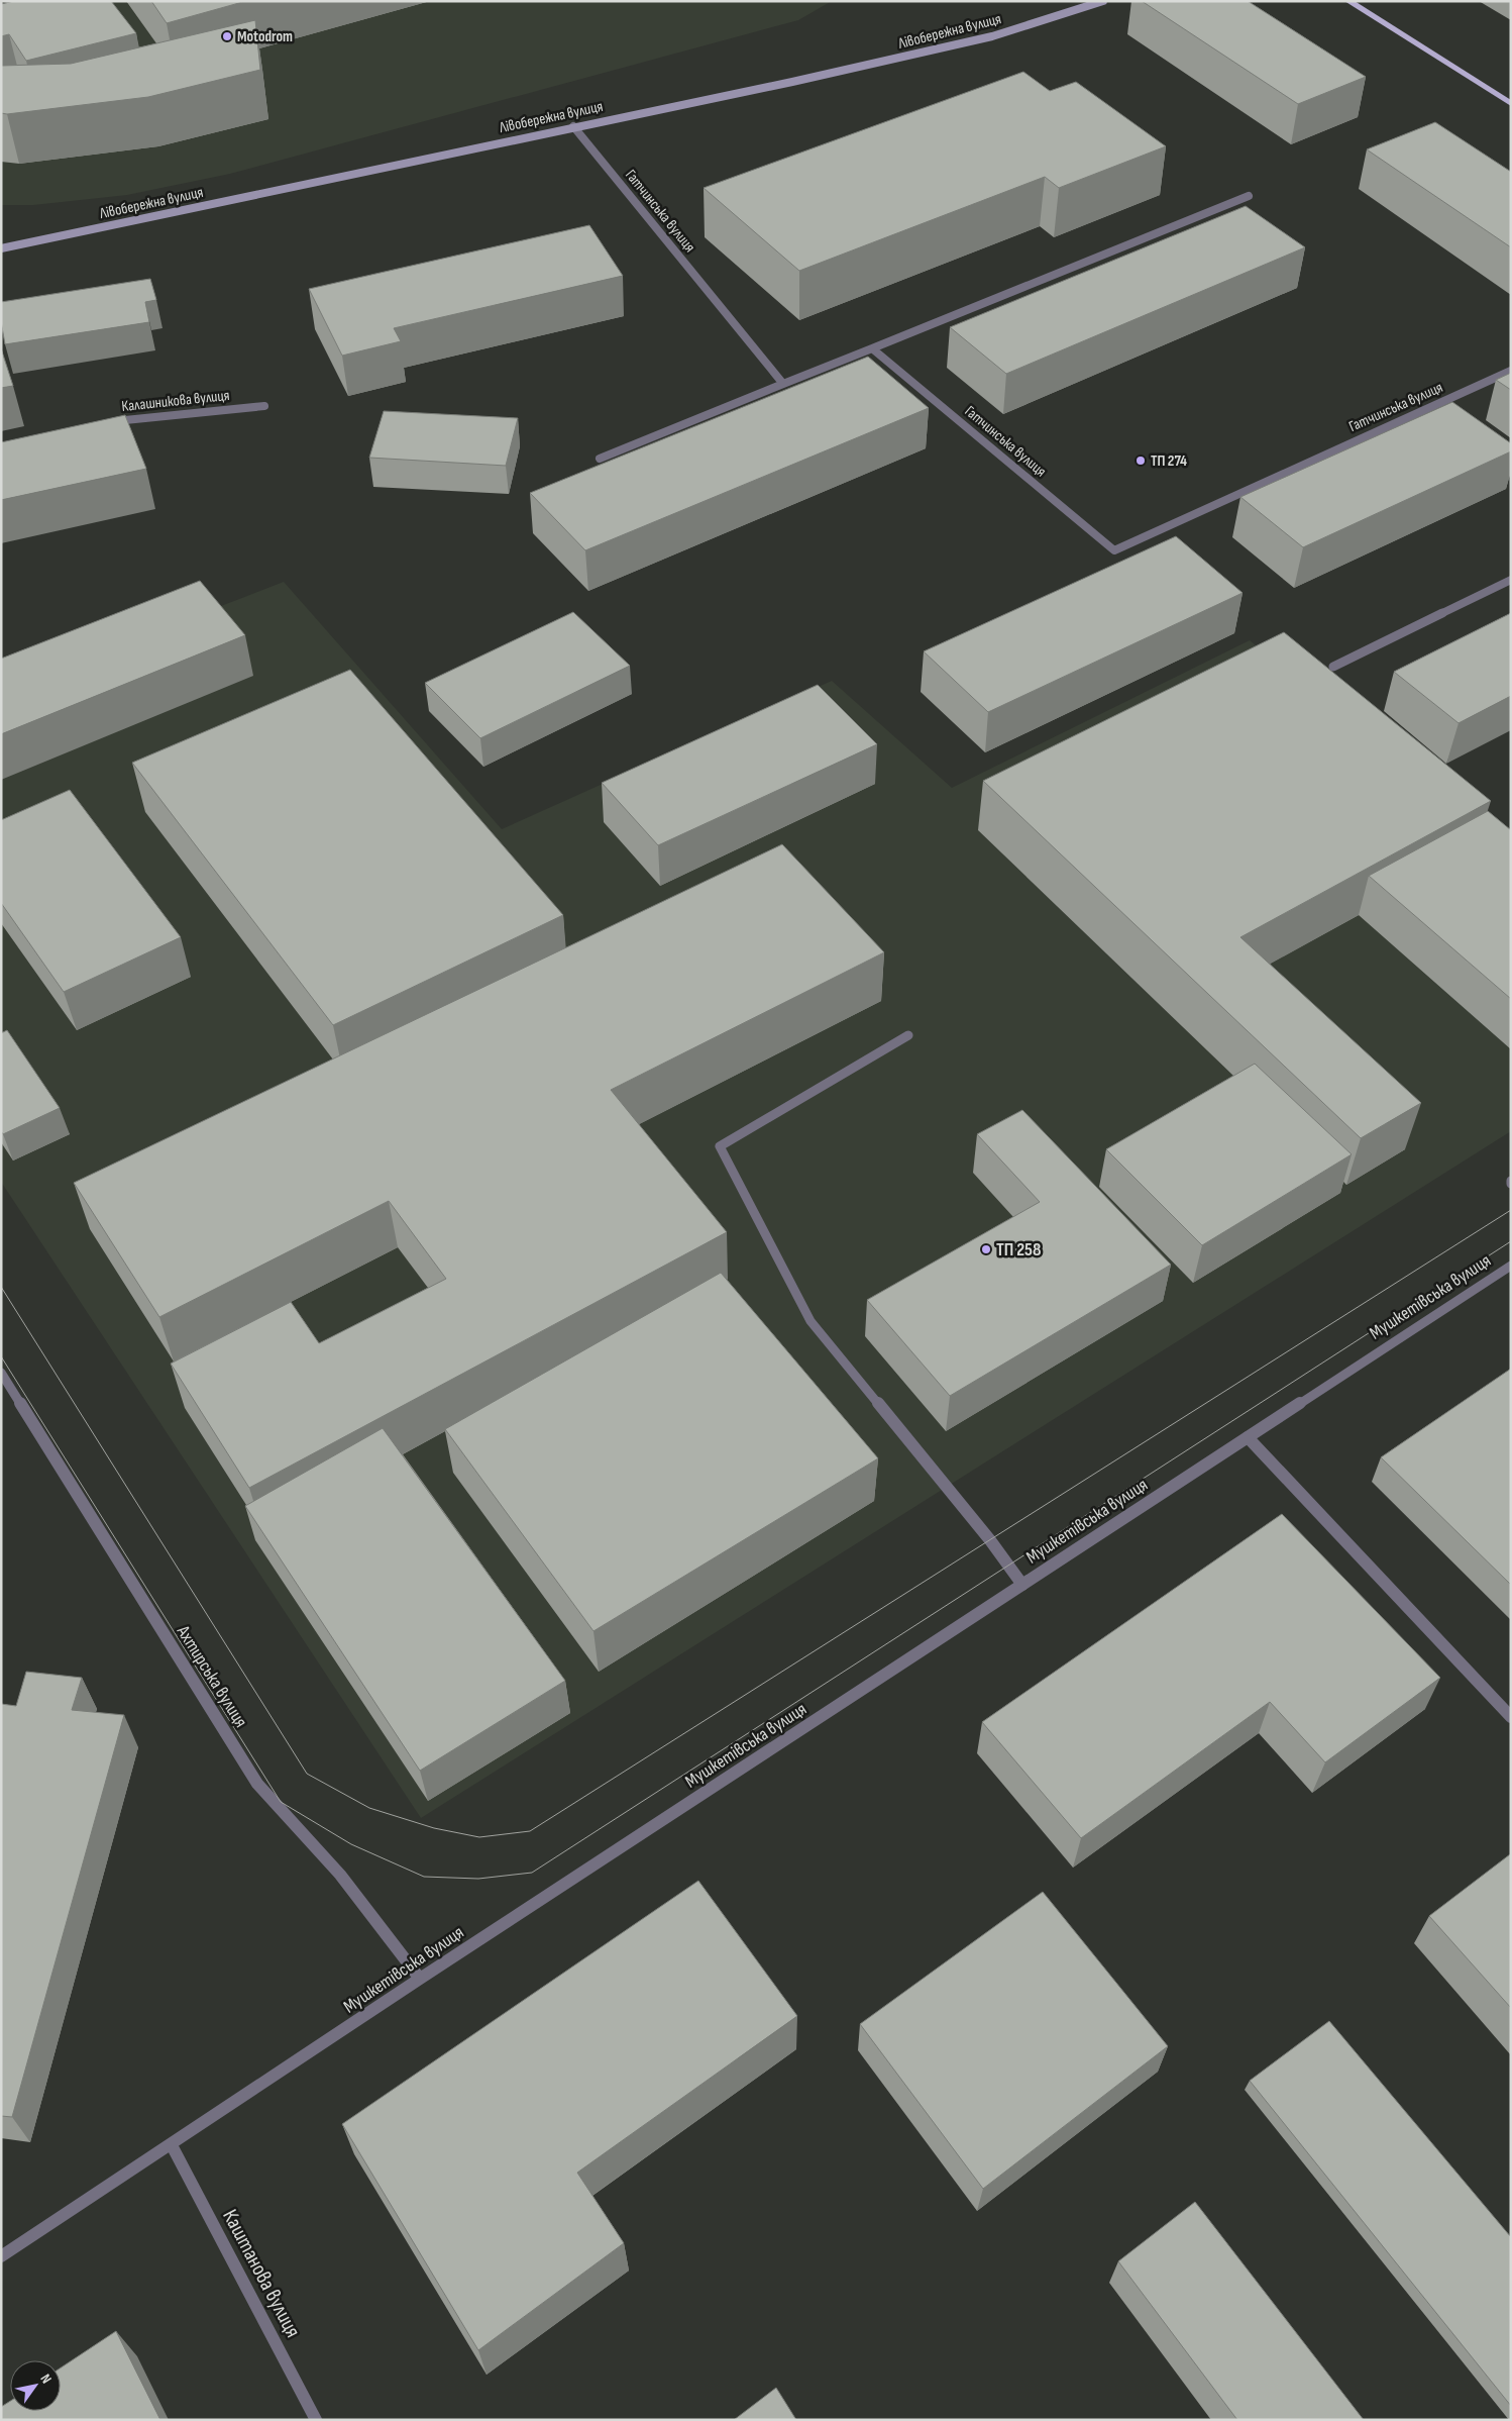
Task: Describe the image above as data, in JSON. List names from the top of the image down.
{
  "streets": {
    "main road": ["Лівобережна вулиця"],
    "street": [
      "Гатчинська вулиця",
      "Калашникова вулиця",
      "Мушкетівська вулиця",
      "Ахтирська вулиця",
      "Каштанова вулиця"
    ]
  },
  "crossings": [
    ["Лівобережна вулиця", "Гатчинська вулиця"],
    ["Мушкетівська вулиця", "Ахтирська вулиця"],
    ["Мушкетівська вулиця", "Каштанова вулиця"]
  ],
  "places": ["Motodrom", "ТП 274", "ТП 258"],
  "north": "top right"
}
